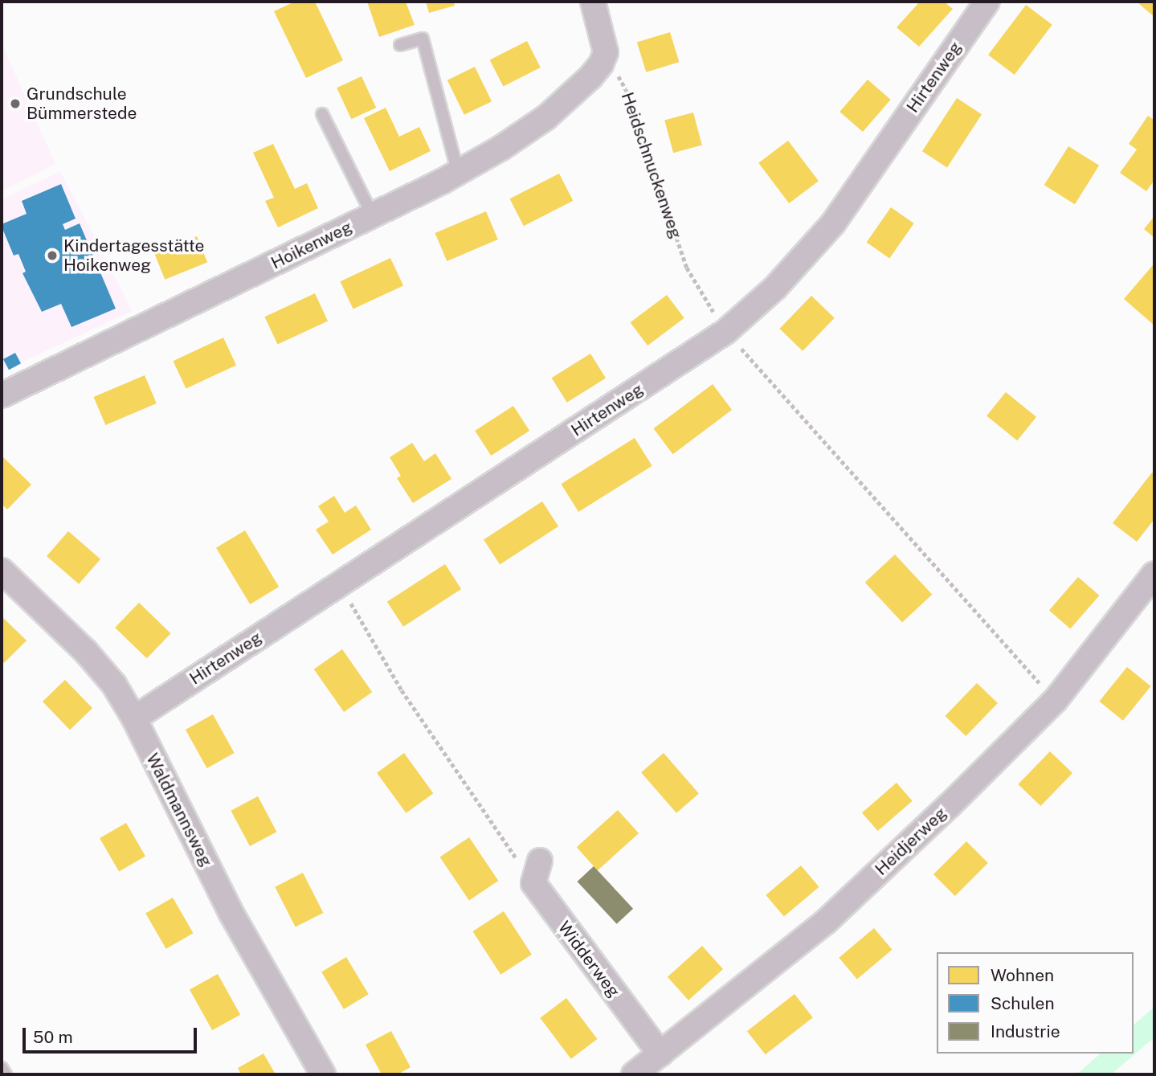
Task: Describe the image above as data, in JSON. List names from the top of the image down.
{
  "streets": {
    "street": [
      "Hirtenweg",
      "Hoikenweg",
      "Waldmannsweg",
      "Heidjerweg",
      "Widderweg"
    ],
    "path": ["Heidschnuckenweg"]
  },
  "crossings": [
    ["Hirtenweg", "Heidschnuckenweg"],
    ["Hirtenweg", "Waldmannsweg"],
    ["Heidschnuckenweg", "Hoikenweg"],
    ["Heidschnuckenweg", "Heidjerweg"],
    ["Heidjerweg", "Widderweg"]
  ],
  "places": ["Grundschule Bümmerstede", "Kindertagesstätte Hoikenweg"],
  "legend": ["Wohnen", "Schulen", "Industrie"],
  "scale_bar": "50 m"
}
